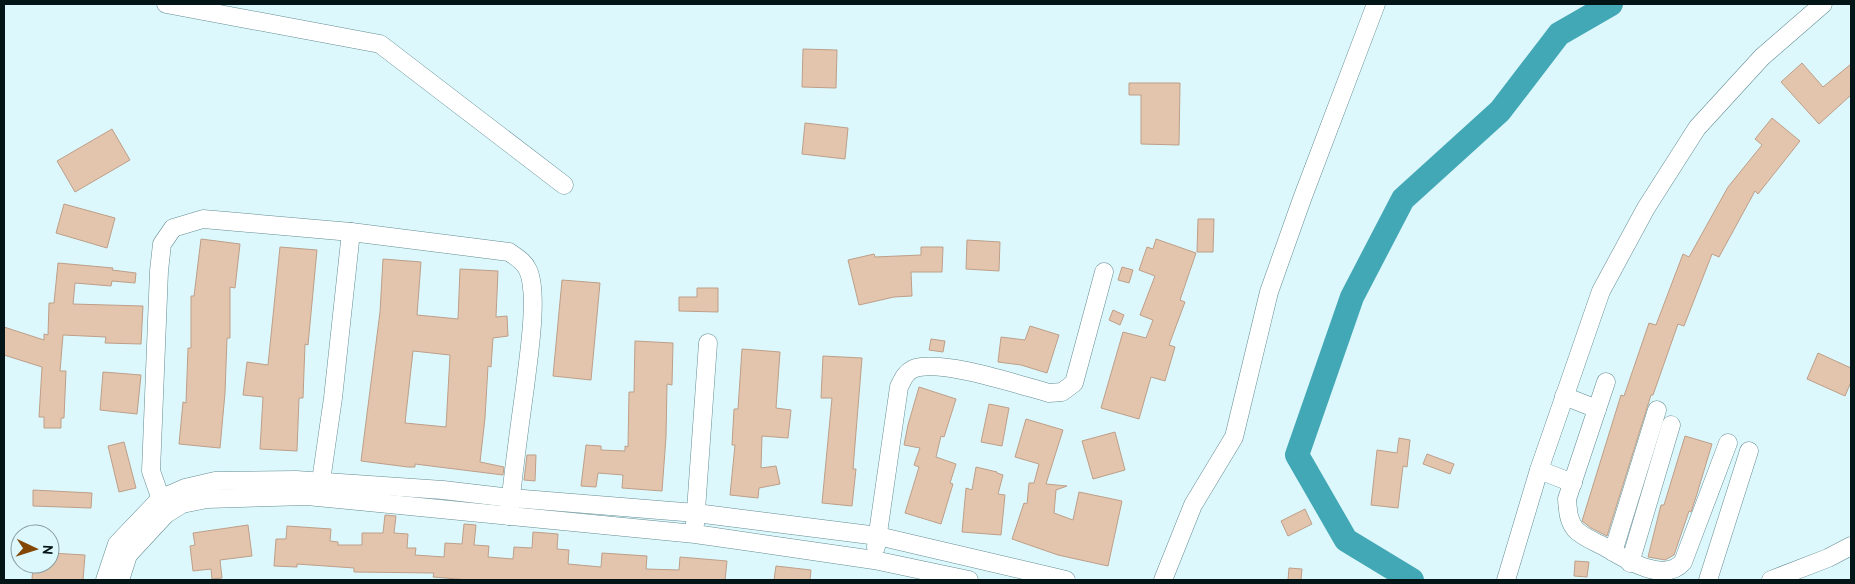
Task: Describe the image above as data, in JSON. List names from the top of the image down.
{
  "north": "right"
}
